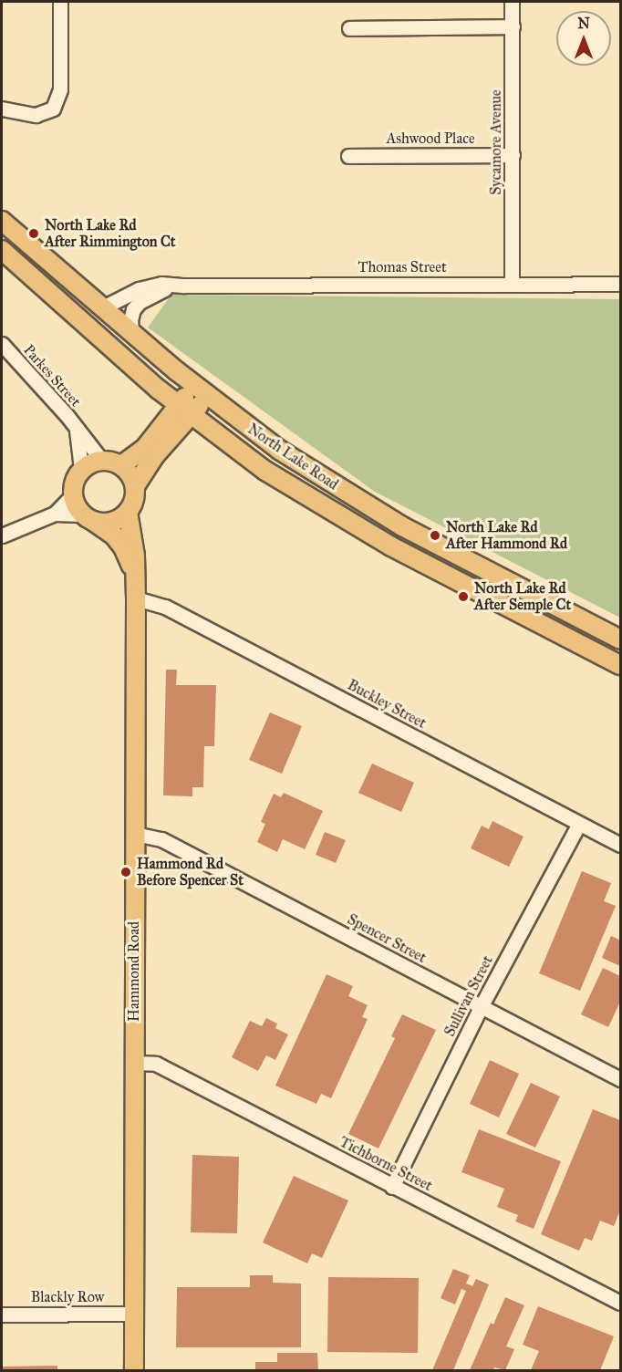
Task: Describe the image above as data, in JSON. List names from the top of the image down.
{
  "streets": {
    "main road": ["North Lake Road", "Hammond Road"],
    "street": [
      "Ashwood Place",
      "Sycamore Avenue",
      "Thomas Street",
      "Parkes Street",
      "Buckley Street",
      "Spencer Street",
      "Sullivan Street",
      "Tichborne Street",
      "Blackly Row"
    ]
  },
  "crossings": [
    ["Ashwood Place", "Sycamore Avenue"],
    ["Sycamore Avenue", "Thomas Street"],
    ["Thomas Street", "North Lake Road"],
    ["Parkes Street", "Hammond Road"],
    ["Buckley Street", "Hammond Road"],
    ["Buckley Street", "Sullivan Street"],
    ["Spencer Street", "Hammond Road"],
    ["Spencer Street", "Sullivan Street"],
    ["Hammond Road", "Tichborne Street"],
    ["Hammond Road", "Blackly Row"],
    ["Sullivan Street", "Tichborne Street"]
  ],
  "places": [
    "North Lake Rd After Rimmington Ct",
    "North Lake Rd After Hammond Rd",
    "North Lake Rd After Semple Ct",
    "Hammond Rd Before Spencer St"
  ],
  "north": "top"
}
